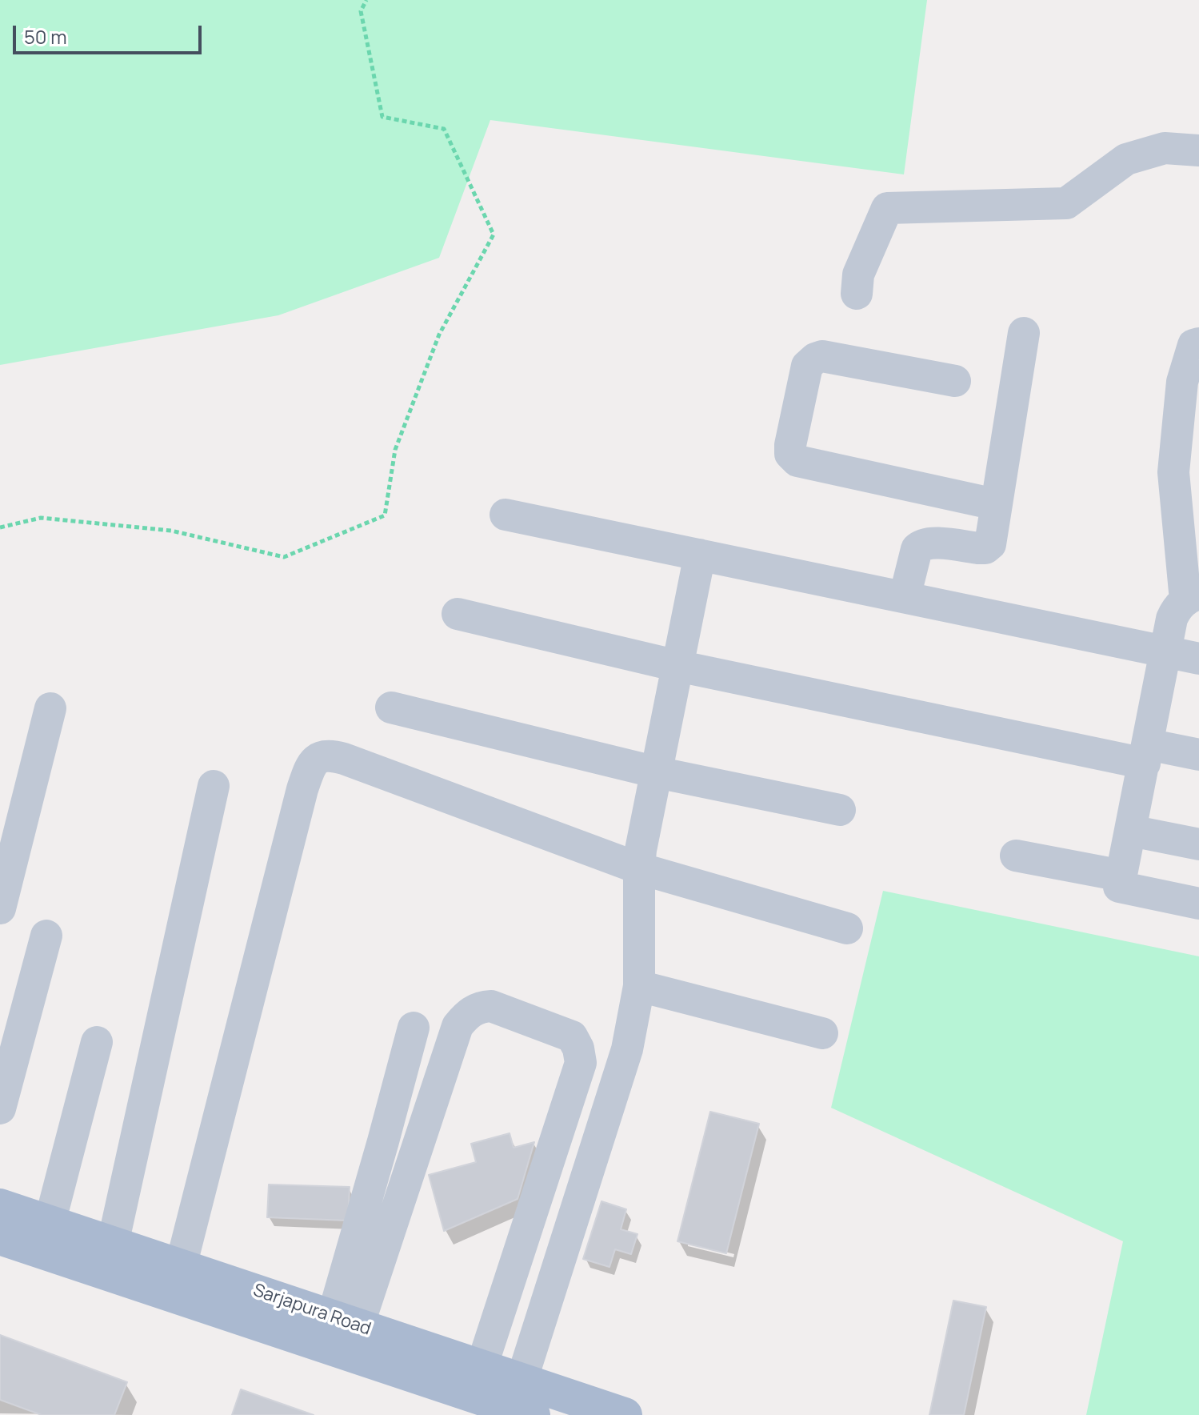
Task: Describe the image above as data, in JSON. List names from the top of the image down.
{
  "streets": {
    "main road": ["Sarjapura Road"]
  },
  "scale_bar": "50 m"
}
